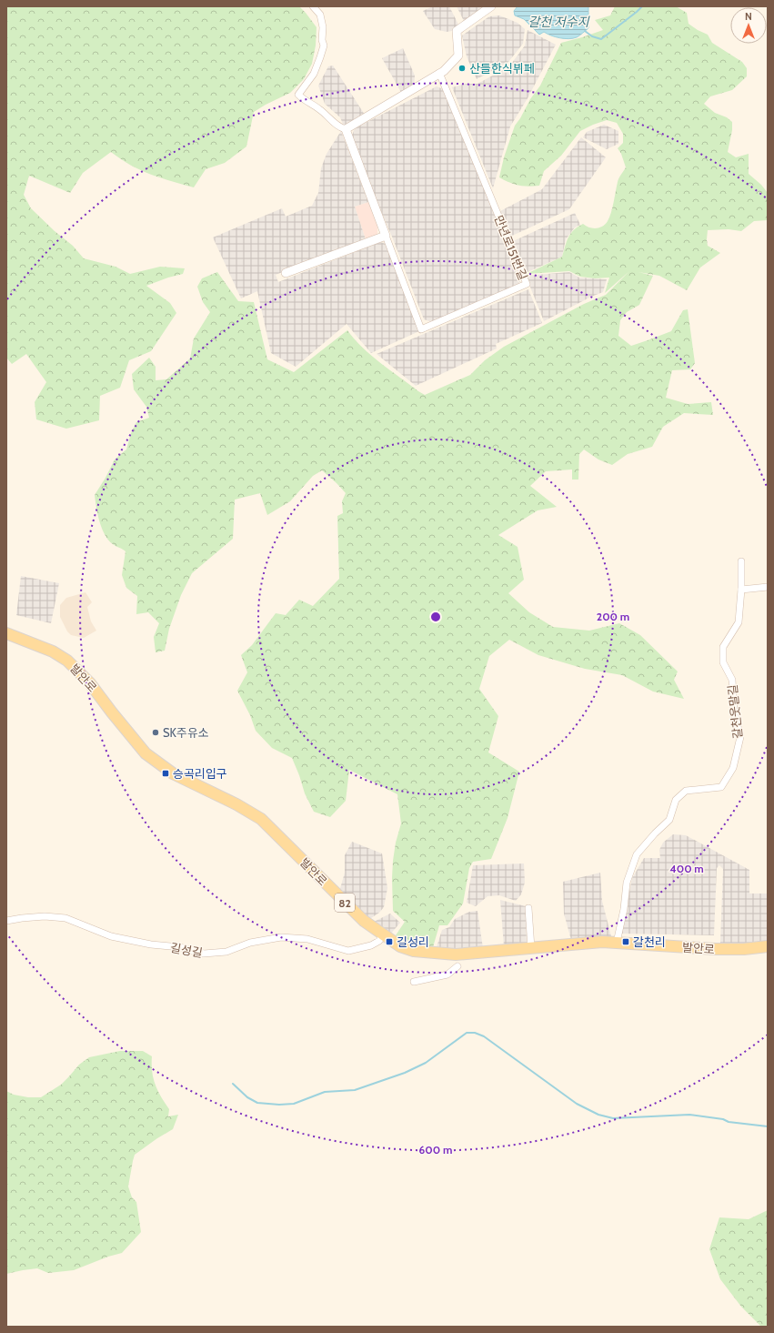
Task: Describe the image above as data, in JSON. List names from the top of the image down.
{
  "streets": {
    "main road": ["발안로", "82"],
    "street": ["만년로151번길", "갈천웃말길", "길성길"]
  },
  "crossings": [
    ["발안로", "갈천웃말길"],
    ["발안로", "길성길"]
  ],
  "water": ["갈천 저수지"],
  "places": {
    "other": ["산들한식뷔페", "SK주유소"],
    "transit": ["승곡리입구", "길성리", "갈천리"]
  },
  "north": "top",
  "rings": ["200 m", "400 m", "600 m"]
}
